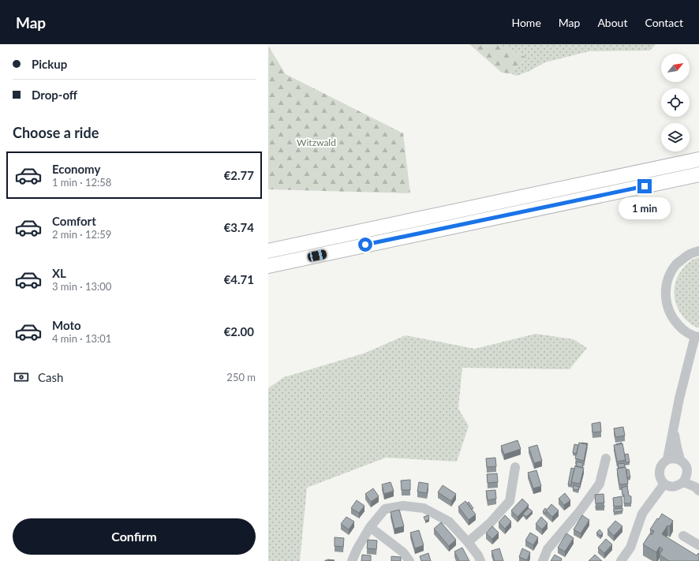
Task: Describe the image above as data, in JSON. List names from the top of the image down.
{
  "parks": ["Witzwald"],
  "north": "top right",
  "page": {
    "header": "Map",
    "nav": [
      "Home",
      "Map",
      "About",
      "Contact"
    ],
    "banner": ["Pickup", "Drop-off"],
    "heading": "Choose a ride",
    "list": [
      {
        "name": "Economy",
        "note": "1 min · 12:58",
        "value": "€2.77"
      },
      {
        "name": "Comfort",
        "note": "2 min · 12:59",
        "value": "€3.74"
      },
      {
        "name": "XL",
        "note": "3 min · 13:00",
        "value": "€4.71"
      },
      {
        "name": "Moto",
        "note": "4 min · 13:01",
        "value": "€2.00"
      }
    ],
    "bubble": "1 min",
    "pay": ["Cash", "250 m"],
    "buttons": "Confirm"
  }
}
